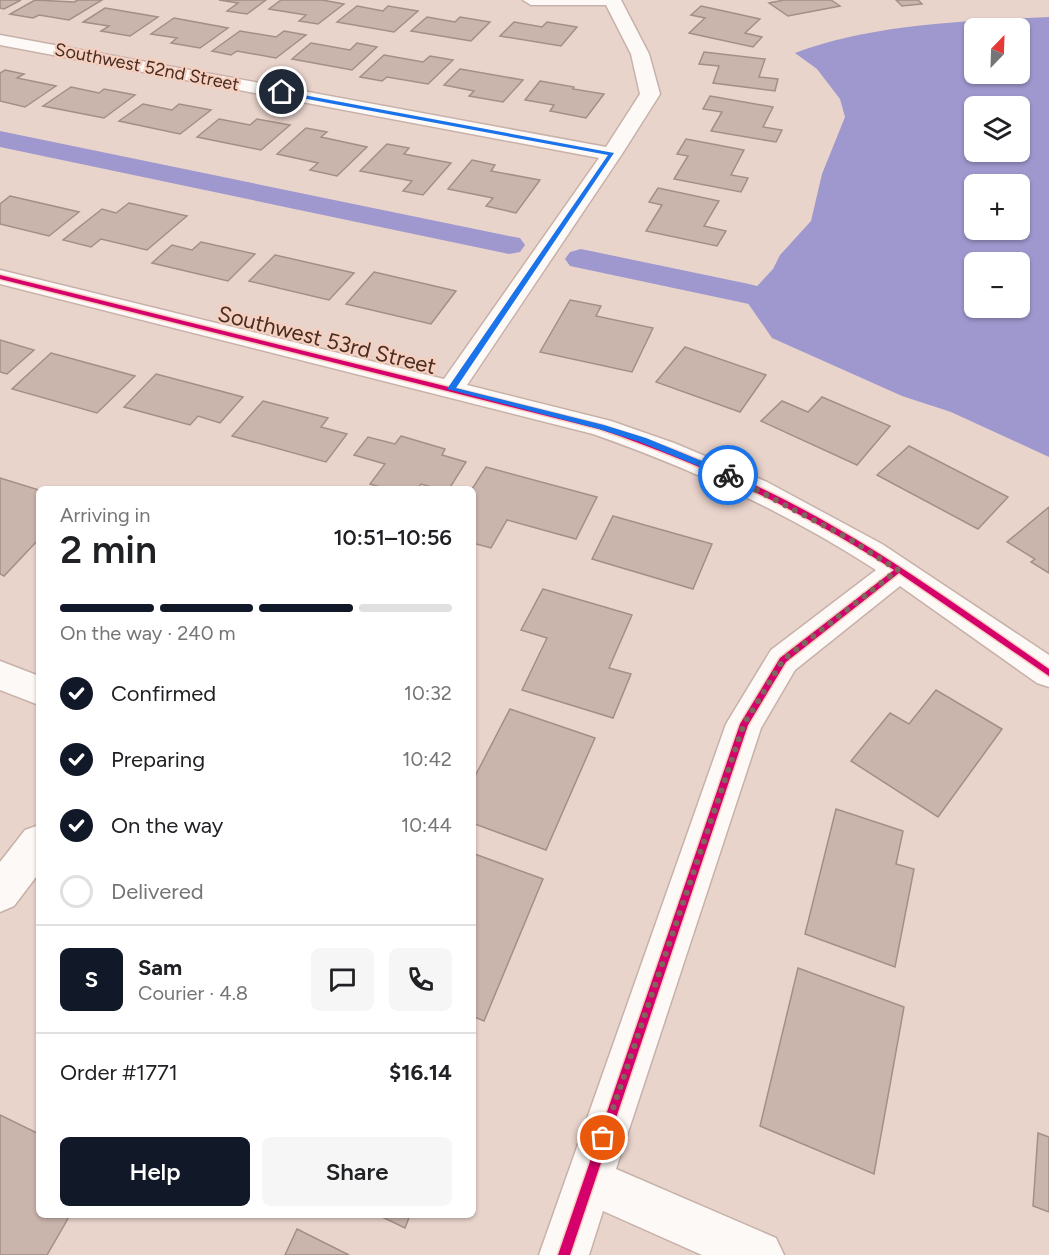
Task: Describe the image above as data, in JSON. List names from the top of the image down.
{
  "streets": {
    "street": ["Southwest 52nd Street", "Southwest 53rd Street"]
  },
  "north": "top right",
  "page": {
    "map_buttons": ["+", "−"],
    "heading": ["2 min", "Arriving in", "10:51–10:56"],
    "panel": [
      "Sam",
      "Courier · 4.8",
      "Order #1771",
      "$16.14"
    ],
    "bar": "On the way · 240 m",
    "list": [
      ["Confirmed", "10:32"],
      ["Preparing", "10:42"],
      ["On the way", "10:44"],
      "Delivered"
    ],
    "round": "S",
    "buttons": ["Help", "Share"]
  }
}
